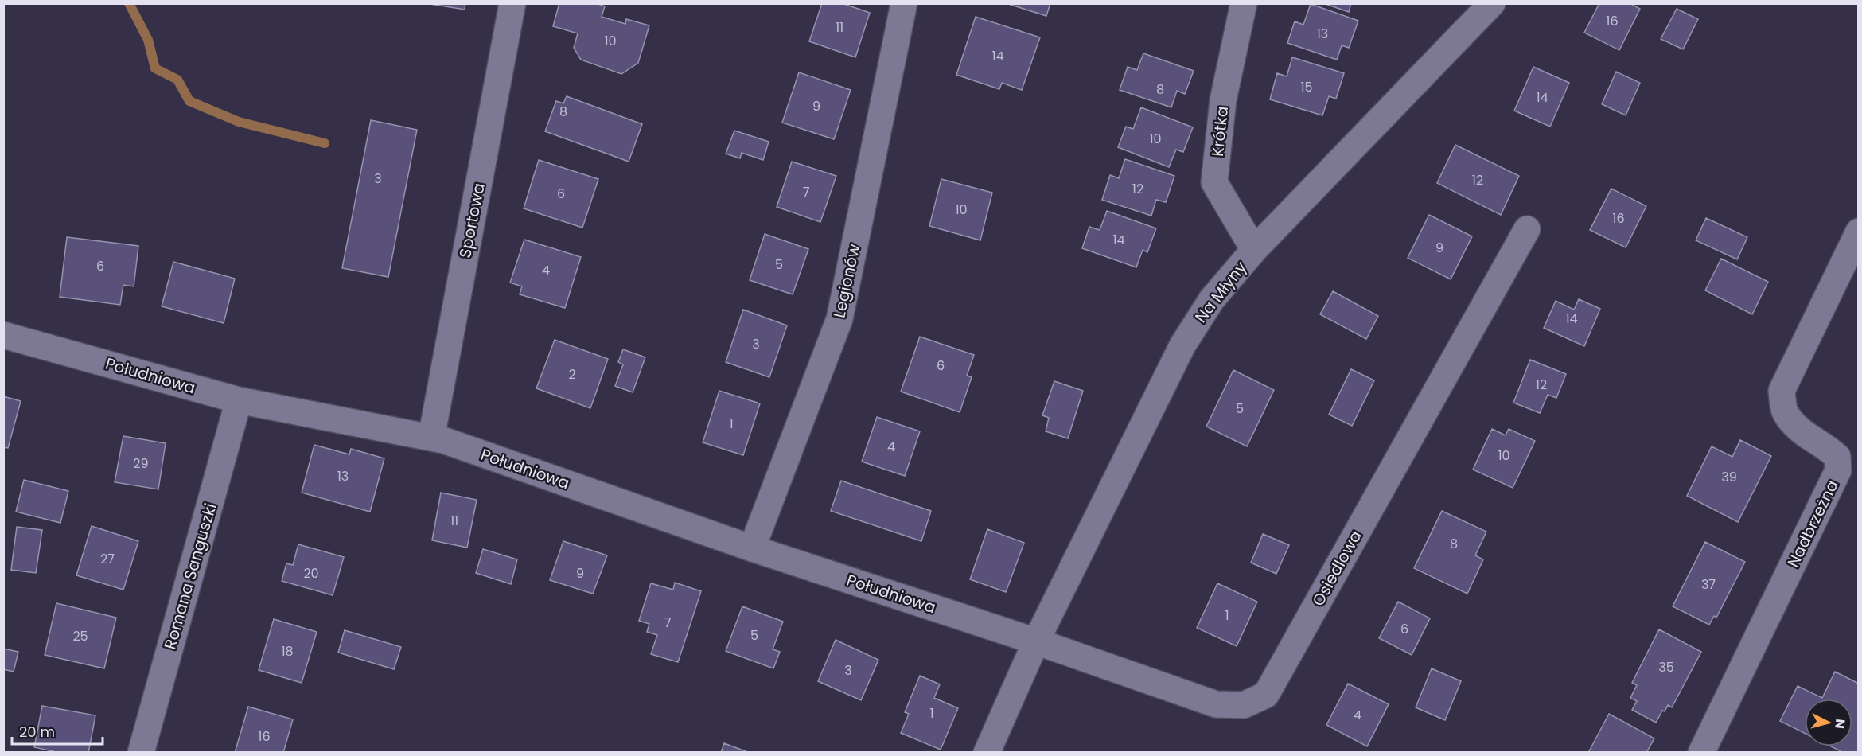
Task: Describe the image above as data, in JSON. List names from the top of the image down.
{
  "streets": {
    "street": [
      "Krótka",
      "Sportowa",
      "Legionów",
      "Na Młyny",
      "Południowa",
      "Nadbrzeżna",
      "Osiedlowa",
      "Romana Sanguszki"
    ]
  },
  "crossings": [
    ["Krótka", "Na Młyny"],
    ["Sportowa", "Południowa"],
    ["Legionów", "Południowa"],
    ["Na Młyny", "Południowa"],
    ["Na Młyny", "Osiedlowa"],
    ["Południowa", "Osiedlowa"],
    ["Południowa", "Romana Sanguszki"]
  ],
  "house_numbers": [
    "16",
    "11",
    "13",
    "10",
    "14",
    "15",
    "8",
    "14",
    "9",
    "8",
    "10",
    "3",
    "12",
    "12",
    "7",
    "6",
    "10",
    "16",
    "14",
    "9",
    "5",
    "6",
    "4",
    "14",
    "3",
    "6",
    "2",
    "12",
    "5",
    "1",
    "4",
    "10",
    "29",
    "13",
    "39",
    "11",
    "8",
    "27",
    "20",
    "9",
    "37",
    "1",
    "7",
    "6",
    "5",
    "25",
    "18",
    "35",
    "3",
    "1",
    "4",
    "16"
  ],
  "scale_bar": "20 m",
  "north": "right"
}
